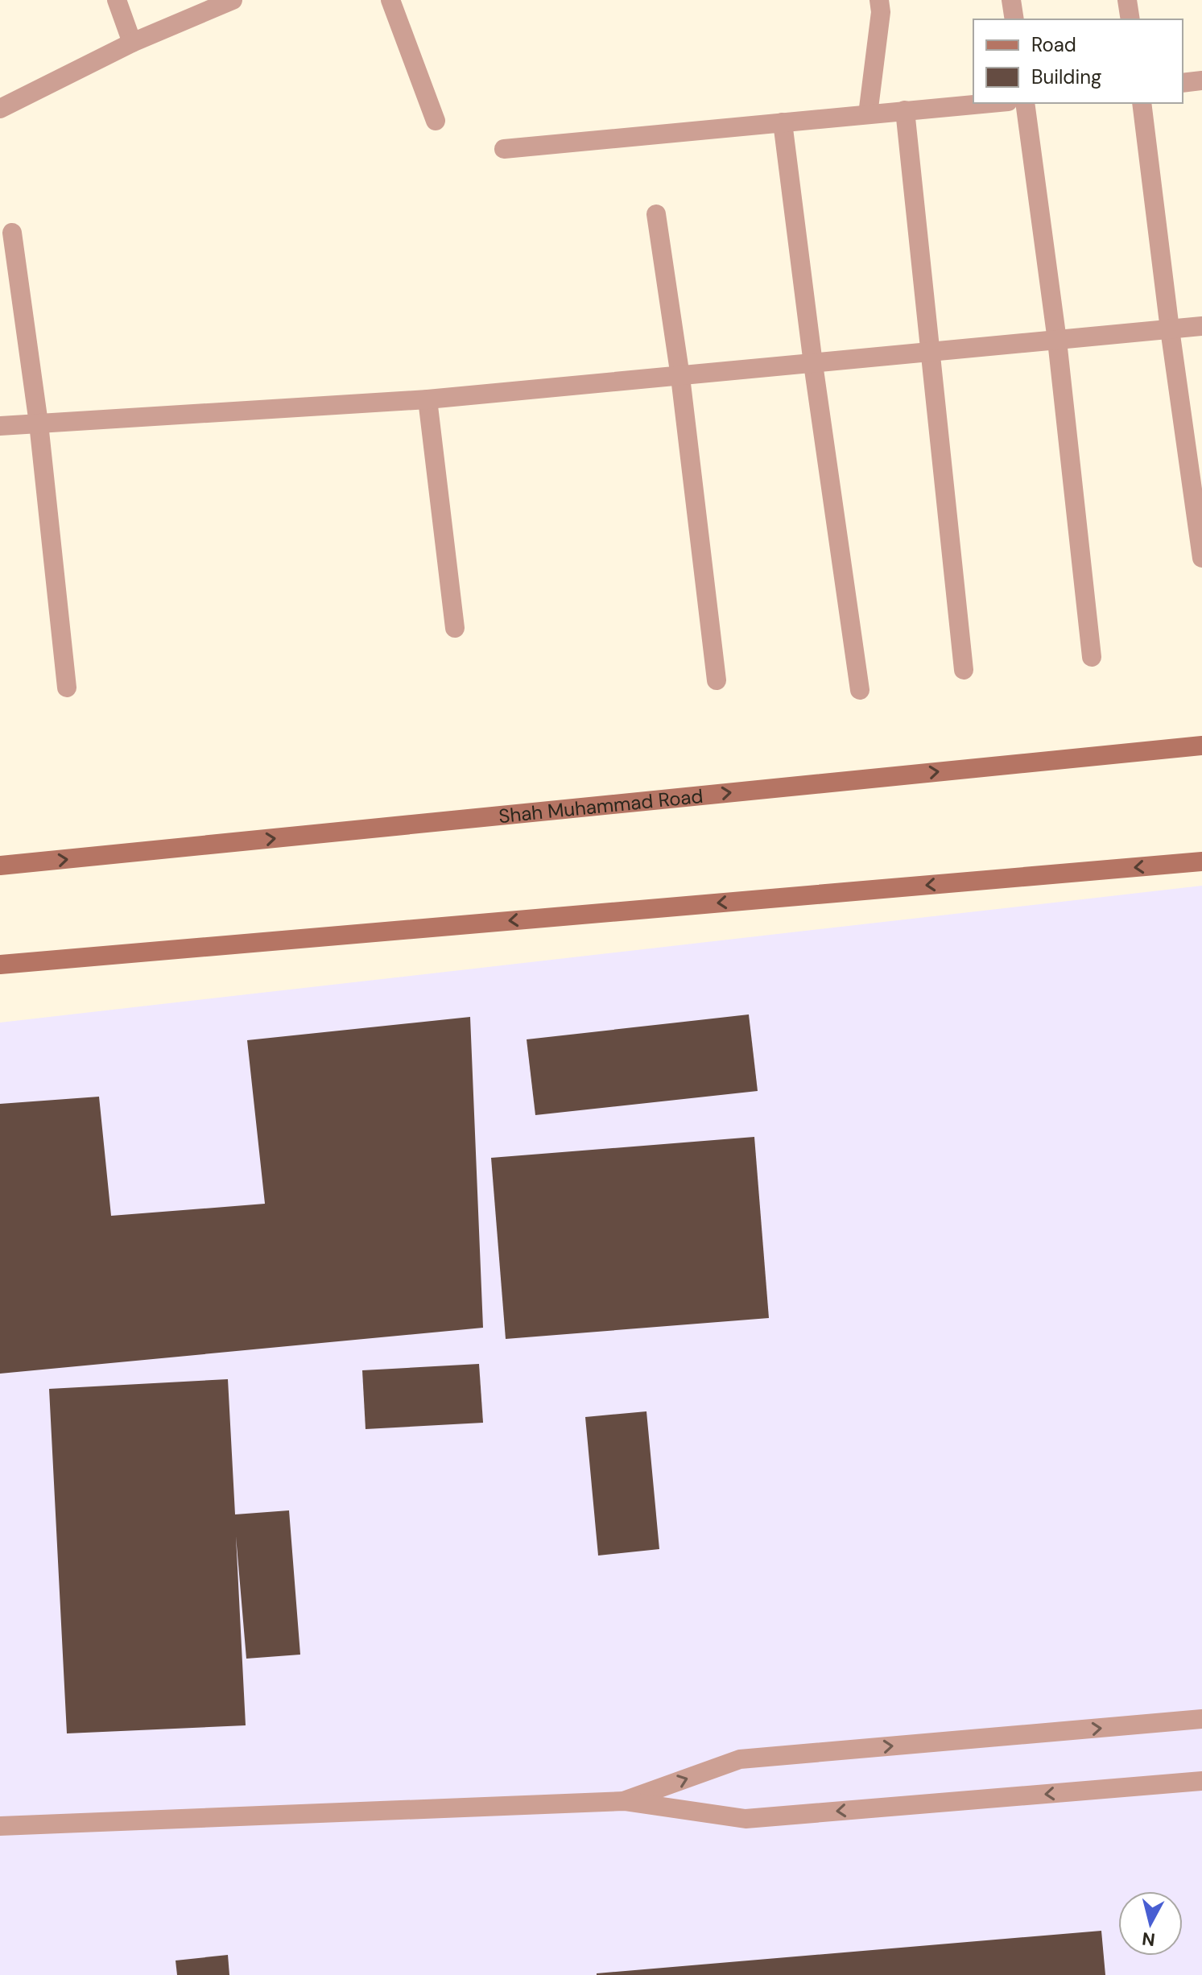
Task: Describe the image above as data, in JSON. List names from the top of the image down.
{
  "streets": {
    "street": ["Shah Muhammad Road"]
  },
  "legend": ["Road", "Building"],
  "north": "bottom"
}
